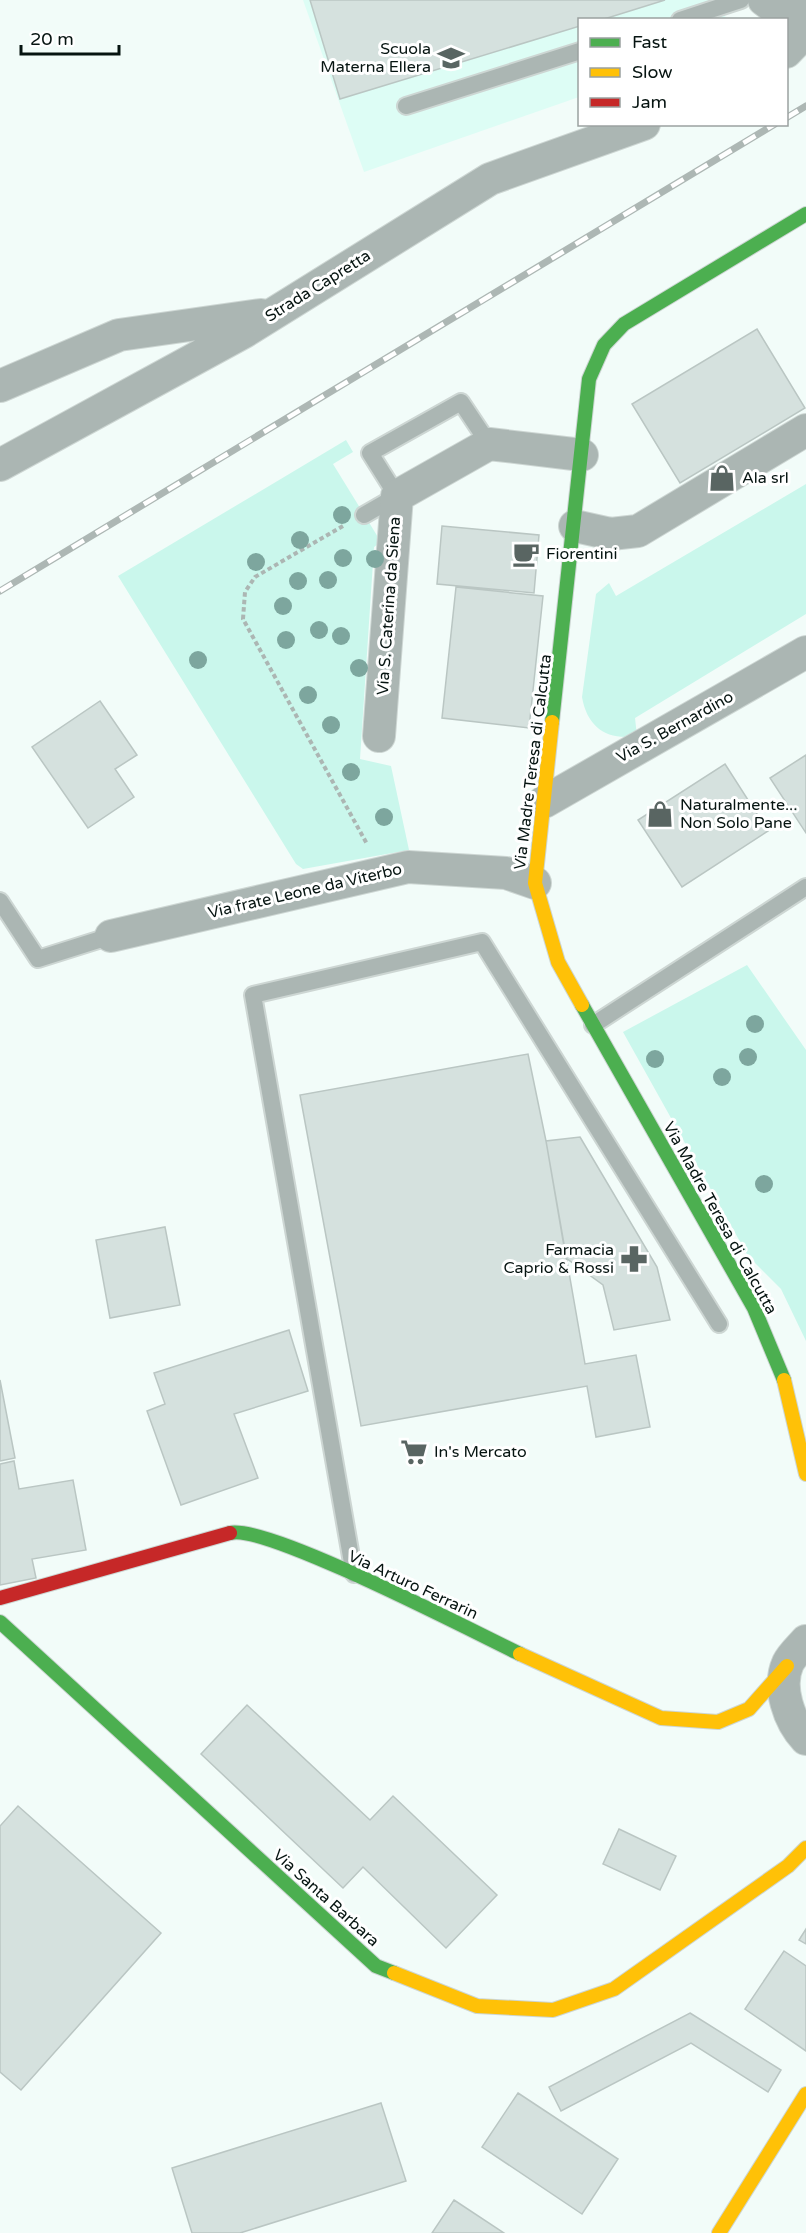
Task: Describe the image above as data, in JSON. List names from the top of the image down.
{
  "streets": {
    "street": [
      "Strada Capretta",
      "Via S. Caterina da Siena",
      "Via S. Bernardino",
      "Via Madre Teresa di Calcutta",
      "Via frate Leone da Viterbo",
      "Via Arturo Ferrarin",
      "Via Santa Barbara"
    ]
  },
  "crossings": [
    ["Via S. Bernardino", "Via Madre Teresa di Calcutta"],
    ["Via Madre Teresa di Calcutta", "Via frate Leone da Viterbo"]
  ],
  "places": {
    "school or university": ["Scuola Materna Ellera"],
    "shop": ["Ala srl", "Naturalmente... Non Solo Pane"],
    "cafe": ["Fiorentini"],
    "pharmacy": ["Farmacia Caprio & Rossi"],
    "supermarket": ["In's Mercato"]
  },
  "legend": ["Fast", "Slow", "Jam"],
  "scale_bar": "20 m"
}
